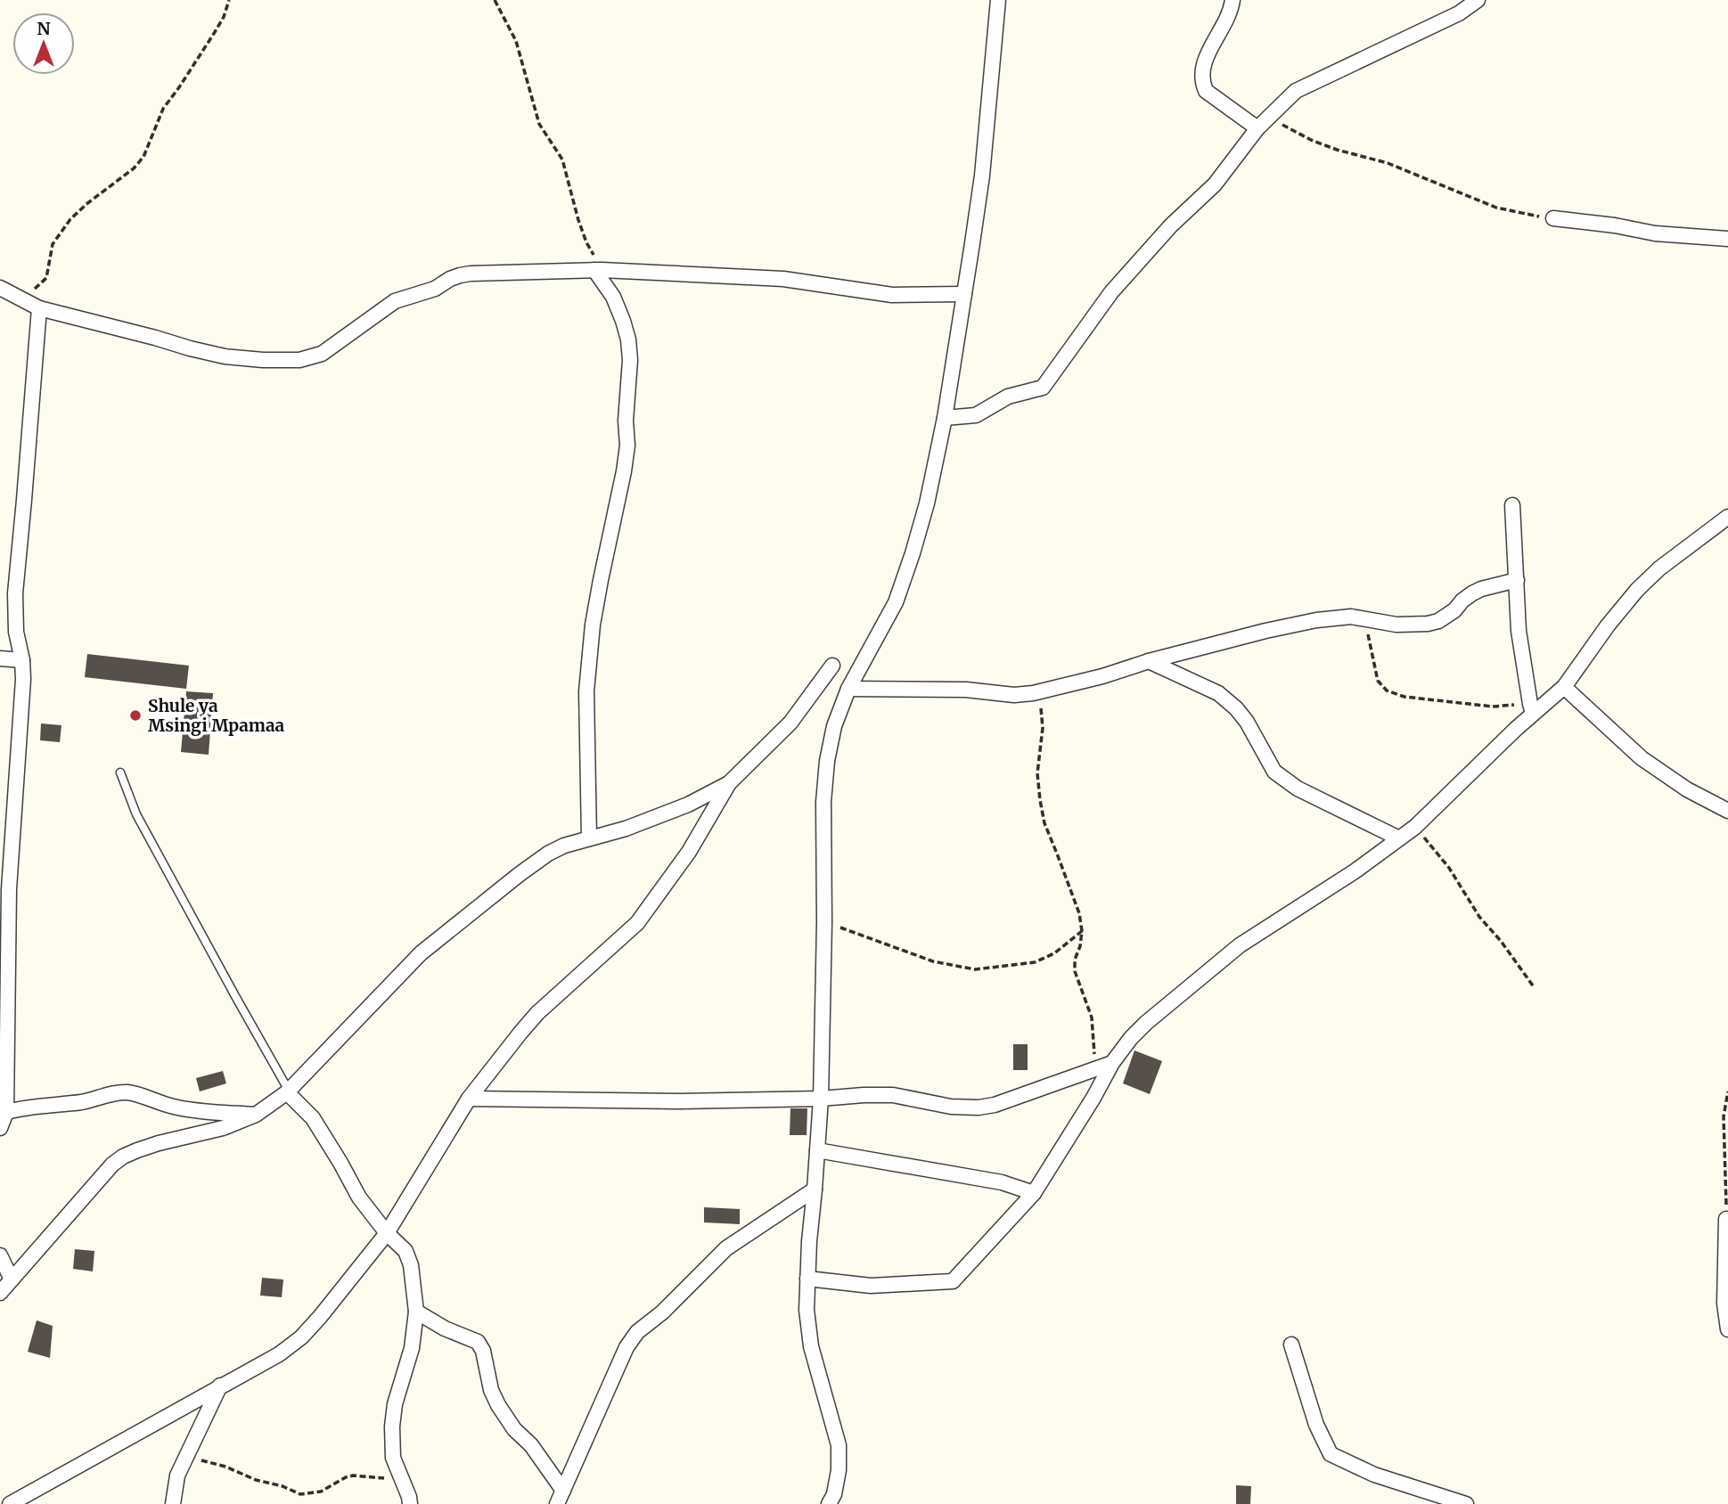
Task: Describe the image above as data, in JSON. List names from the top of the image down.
{
  "places": ["Shule ya Msingi Mpamaa"],
  "north": "top"
}
